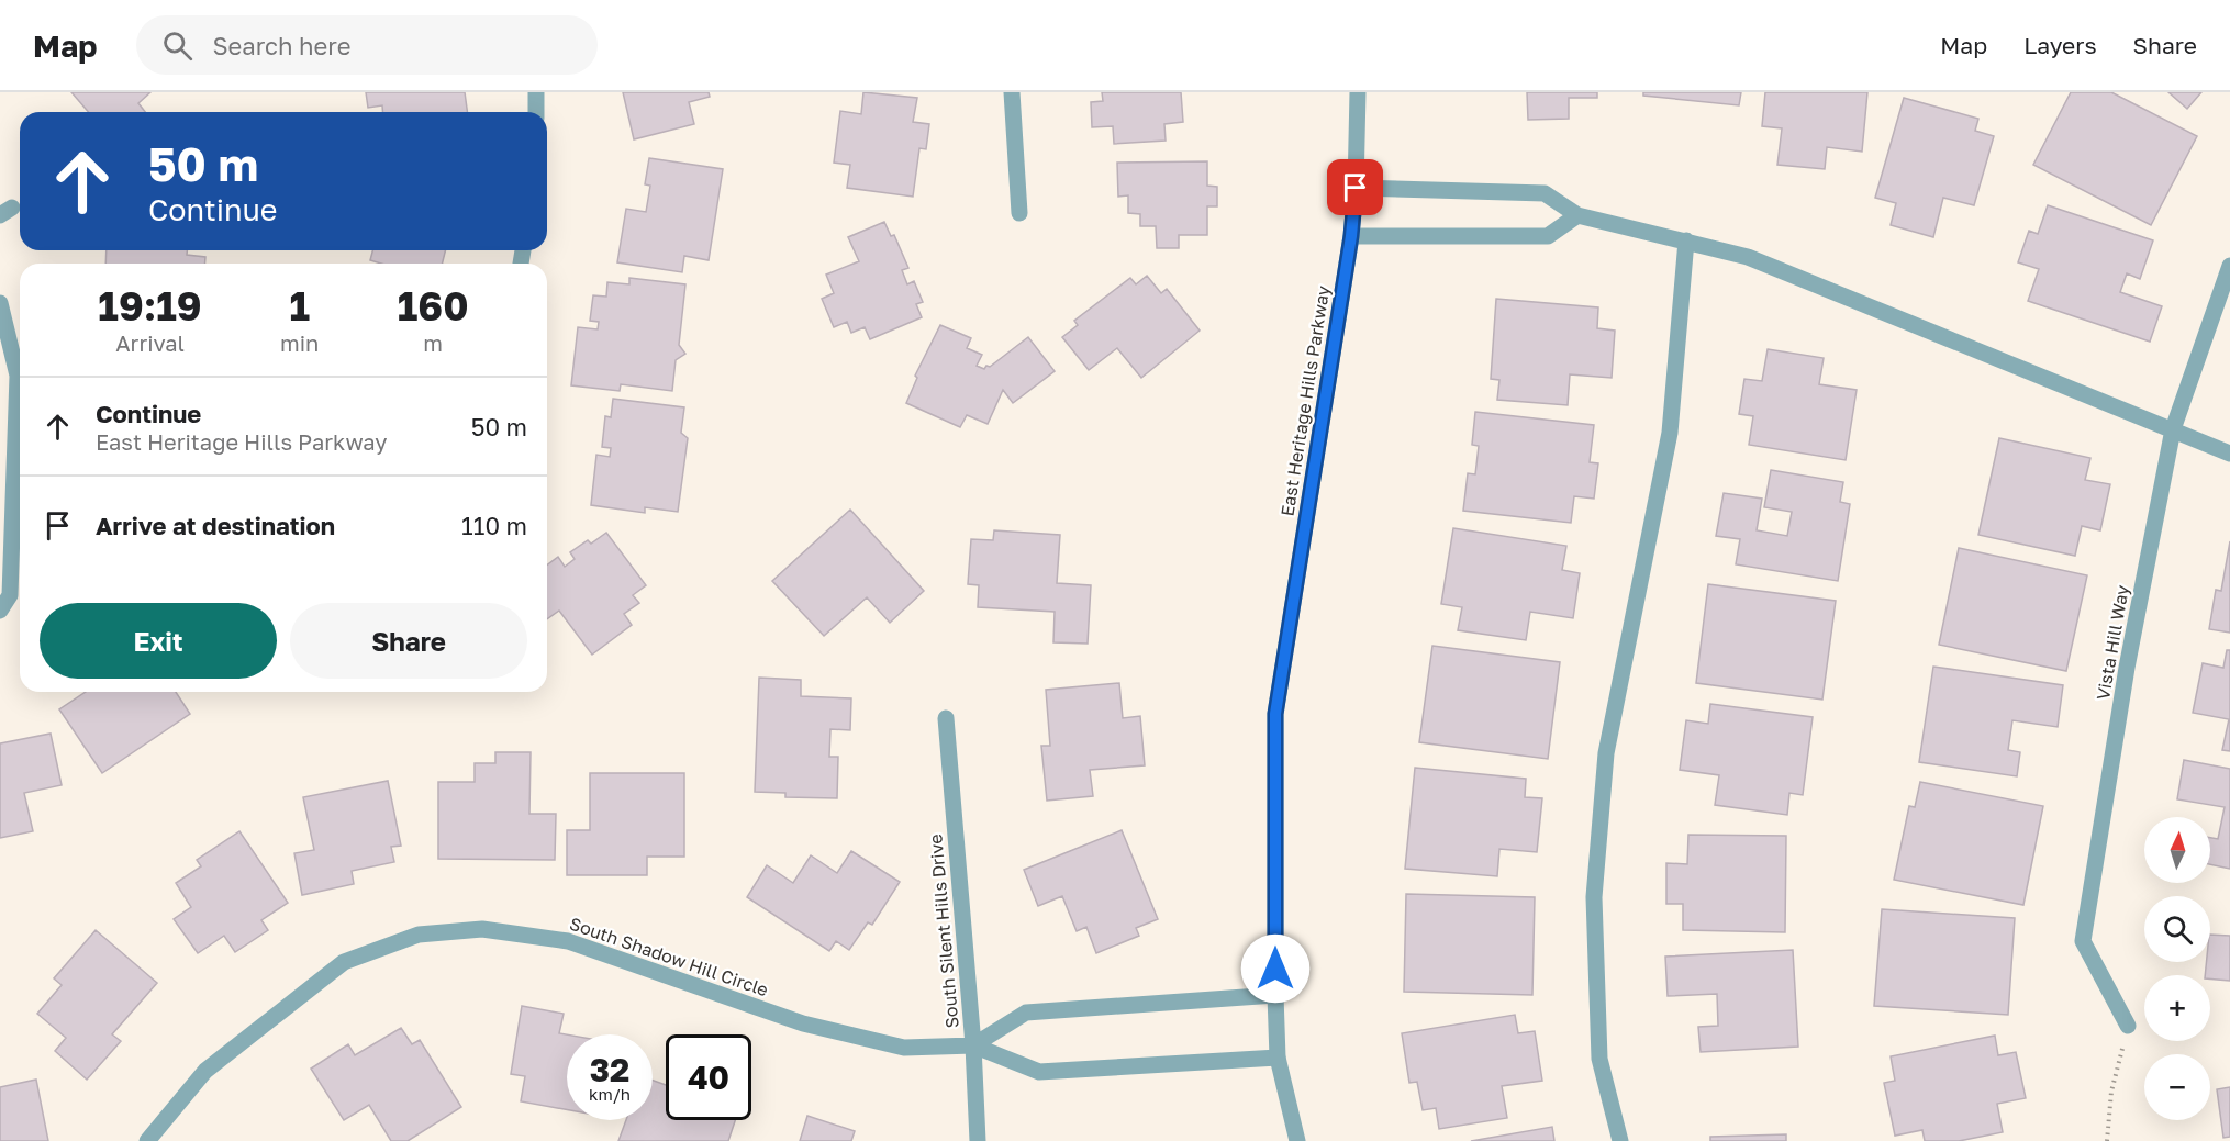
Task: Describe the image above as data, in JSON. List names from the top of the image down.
{
  "streets": {
    "street": [
      "East Heritage Hills Parkway",
      "Vista Hill Way",
      "South Silent Hills Drive",
      "South Shadow Hill Circle"
    ]
  },
  "crossings": [
    ["East Heritage Hills Parkway", "South Shadow Hill Circle"],
    ["South Silent Hills Drive", "South Shadow Hill Circle"]
  ],
  "north": "top",
  "page": {
    "header": "Map",
    "search": "Search here",
    "nav": ["Map", "Layers", "Share"],
    "turn": ["50 m", "Continue"],
    "eta": [
      "19:19",
      "Arrival",
      "1",
      "min",
      "160",
      "m"
    ],
    "list": [
      {
        "name": "Continue",
        "note": "East Heritage Hills Parkway",
        "value": "50 m"
      },
      {
        "name": "Arrive at destination",
        "value": "110 m"
      }
    ],
    "buttons": ["Exit", "Share"],
    "map_buttons": ["+", "−"],
    "speed": "32 km/h",
    "limit": "40"
  }
}
